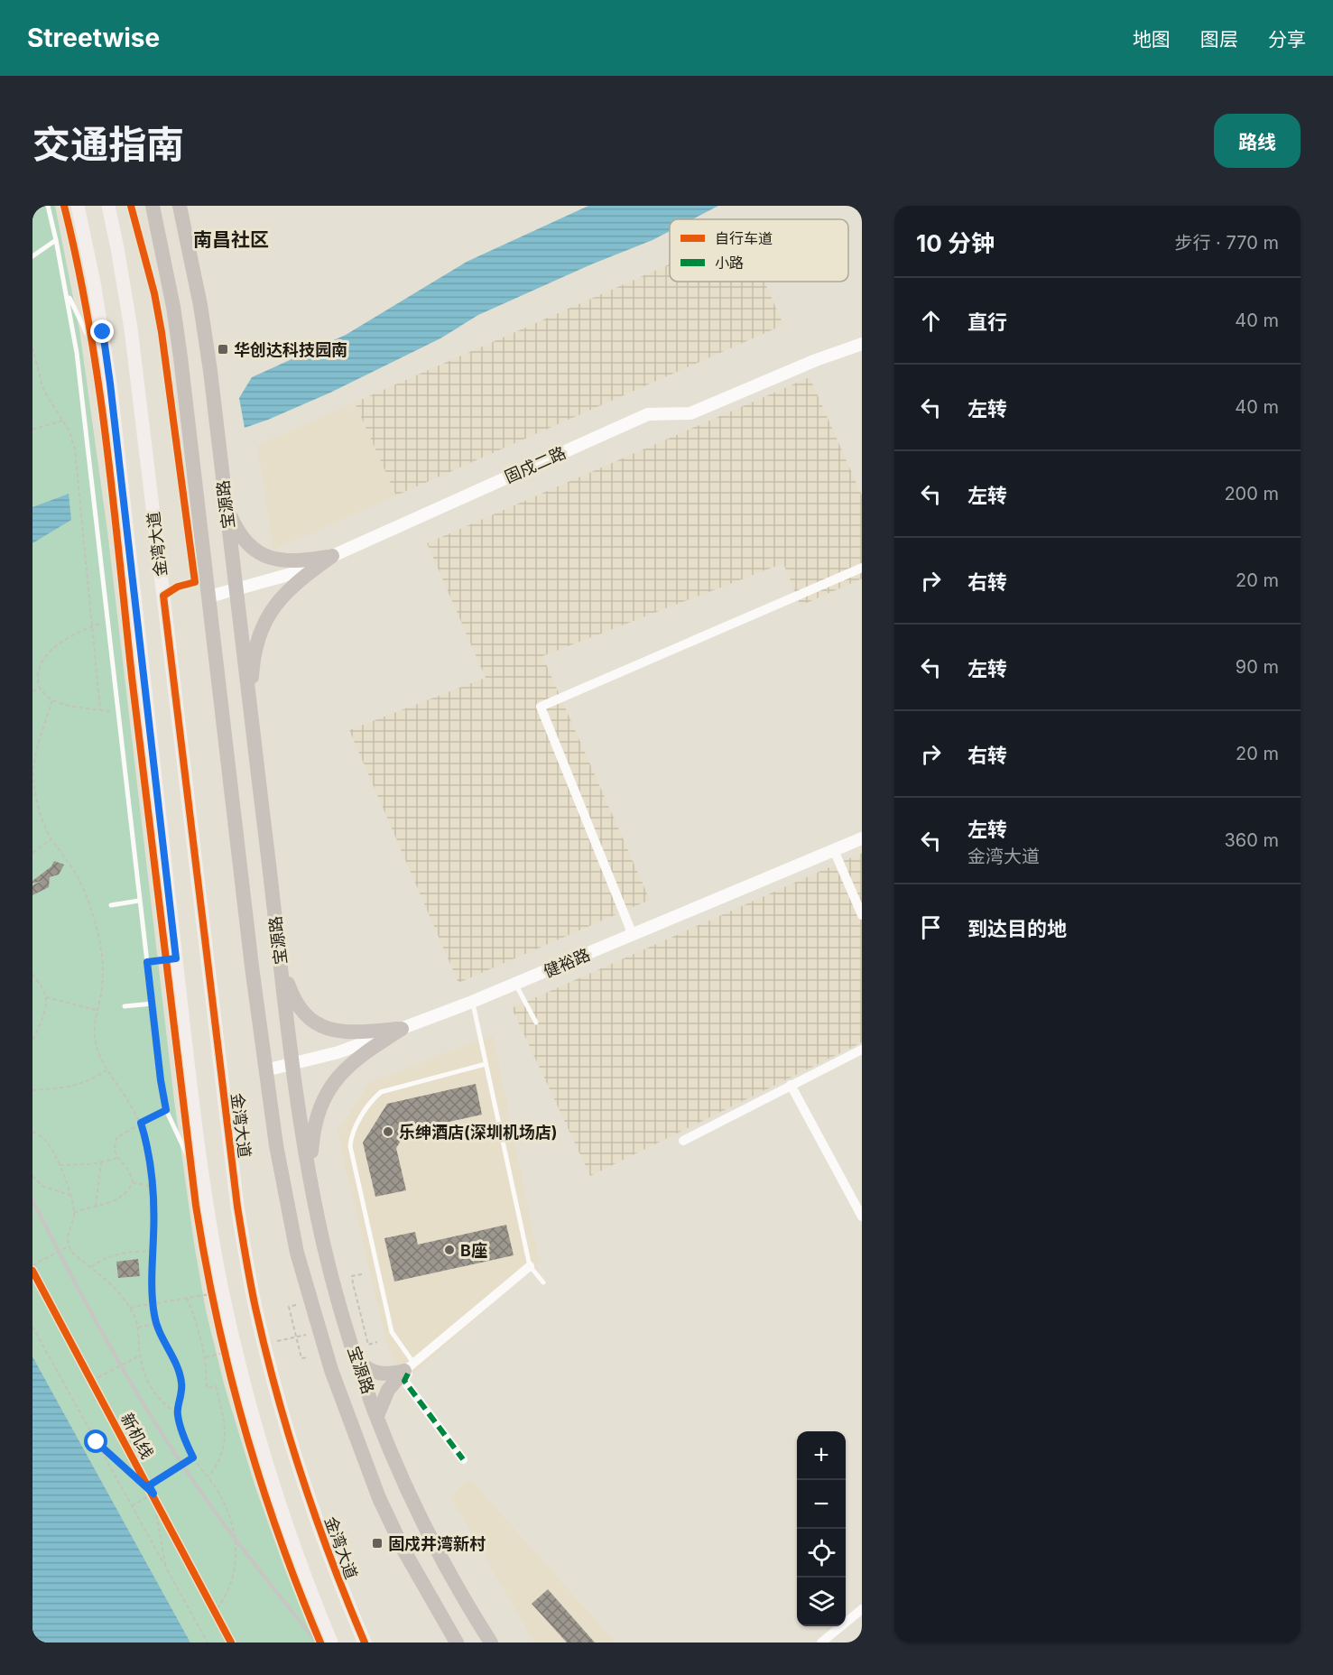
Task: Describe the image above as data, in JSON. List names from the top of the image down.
{
  "streets": {
    "main road": ["宝源路", "金湾大道"],
    "street": ["固戍二路", "健裕路"],
    "cycle path": ["新机线"]
  },
  "crossings": [
    ["固戍二路", "宝源路"],
    ["宝源路", "健裕路"]
  ],
  "districts": ["南昌社区"],
  "places": {
    "transit": ["华创达科技园南", "固戍井湾新村"],
    "other": ["乐绅酒店(深圳机场店)", "B座"]
  },
  "legend": ["自行车道", "小路"],
  "page": {
    "header": "Streetwise",
    "nav": ["地图", "图层", "分享"],
    "title": "交通指南",
    "buttons": "路线",
    "heading": ["10 分钟", "步行 · 770 m"],
    "list": [
      ["直行", "40 m"],
      ["左转", "40 m"],
      ["左转", "200 m"],
      ["右转", "20 m"],
      ["左转", "90 m"],
      ["右转", "20 m"],
      ["左转", "金湾大道", "360 m"],
      "到达目的地"
    ],
    "map_buttons": ["+", "−"]
  }
}
